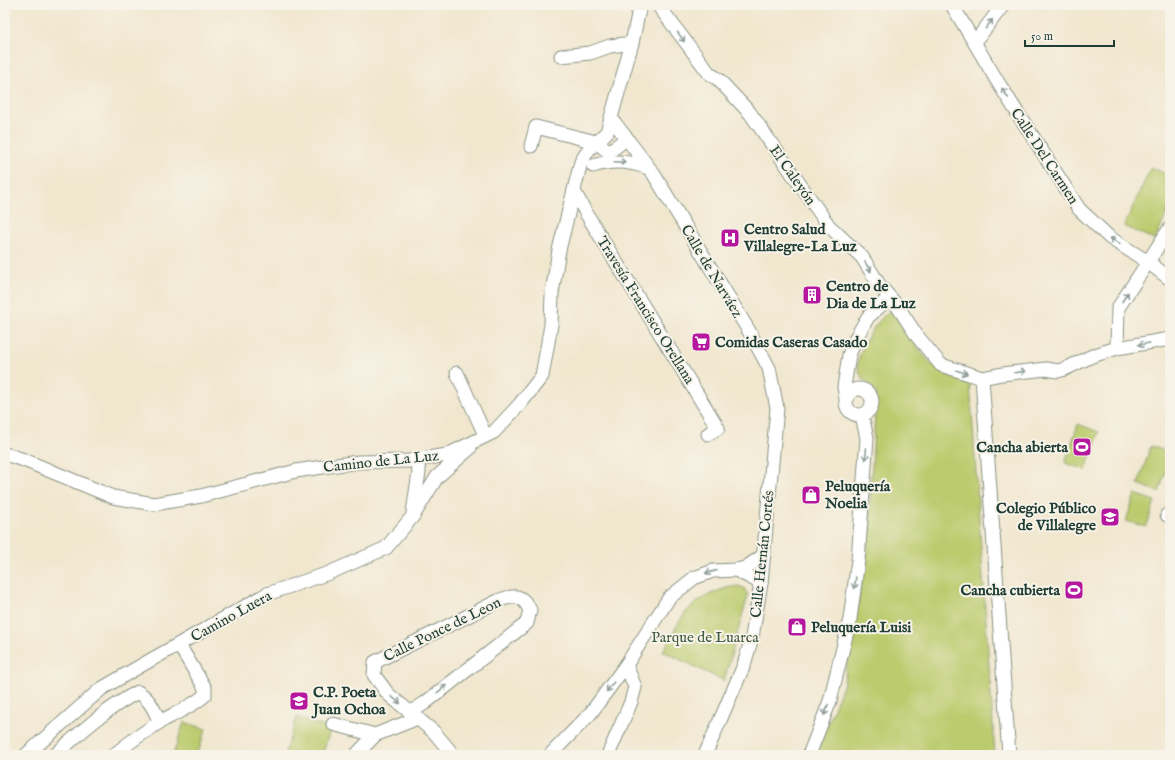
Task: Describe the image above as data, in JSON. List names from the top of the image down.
{
  "streets": {
    "street": [
      "Calle Del Carmen",
      "El Caleyón",
      "Calle de Narváez",
      "Travesía Francisco Orellana",
      "Camino de La Luz",
      "Calle Hernán Cortés",
      "Camino Luera",
      "Calle Ponce de Leon"
    ]
  },
  "crossings": [
    ["Calle de Narváez", "Camino de La Luz"],
    ["Calle de Narváez", "Calle Hernán Cortés"],
    ["Travesía Francisco Orellana", "Camino de La Luz"],
    ["Camino de La Luz", "Camino Luera"]
  ],
  "one_way": ["Calle Del Carmen", "El Caleyón"],
  "parks": ["Parque de Luarca"],
  "places": {
    "hospital": ["Centro Salud Villalegre-La Luz"],
    "building": ["Centro de Dia de La Luz"],
    "supermarket": ["Comidas Caseras Casado"],
    "sports": ["Cancha abierta", "Cancha cubierta"],
    "shop": ["Peluquería Noelia", "Peluquería Luisi"],
    "school or university": ["Colegio Público de Villalegre", "C.P. Poeta Juan Ochoa"]
  },
  "scale_bar": "50 m"
}
